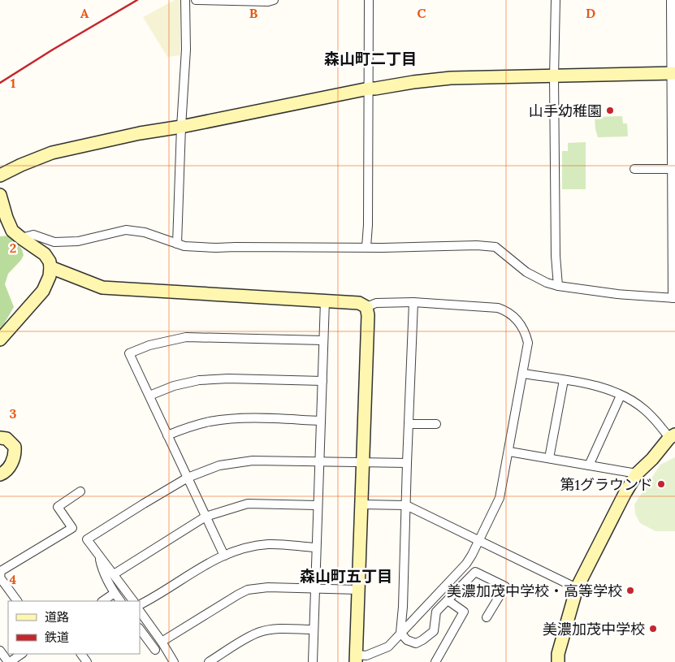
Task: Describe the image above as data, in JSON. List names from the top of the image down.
{
  "districts": ["森山町二丁目", "森山町五丁目"],
  "places": [
    "山手幼稚園",
    "第1グラウンド",
    "美濃加茂中学校・高等学校",
    "美濃加茂中学校"
  ],
  "legend": ["道路", "鉄道"],
  "grid": {
    "columns": [
      "A",
      "B",
      "C",
      "D"
    ],
    "rows": [
      "1",
      "2",
      "3",
      "4"
    ]
  }
}
